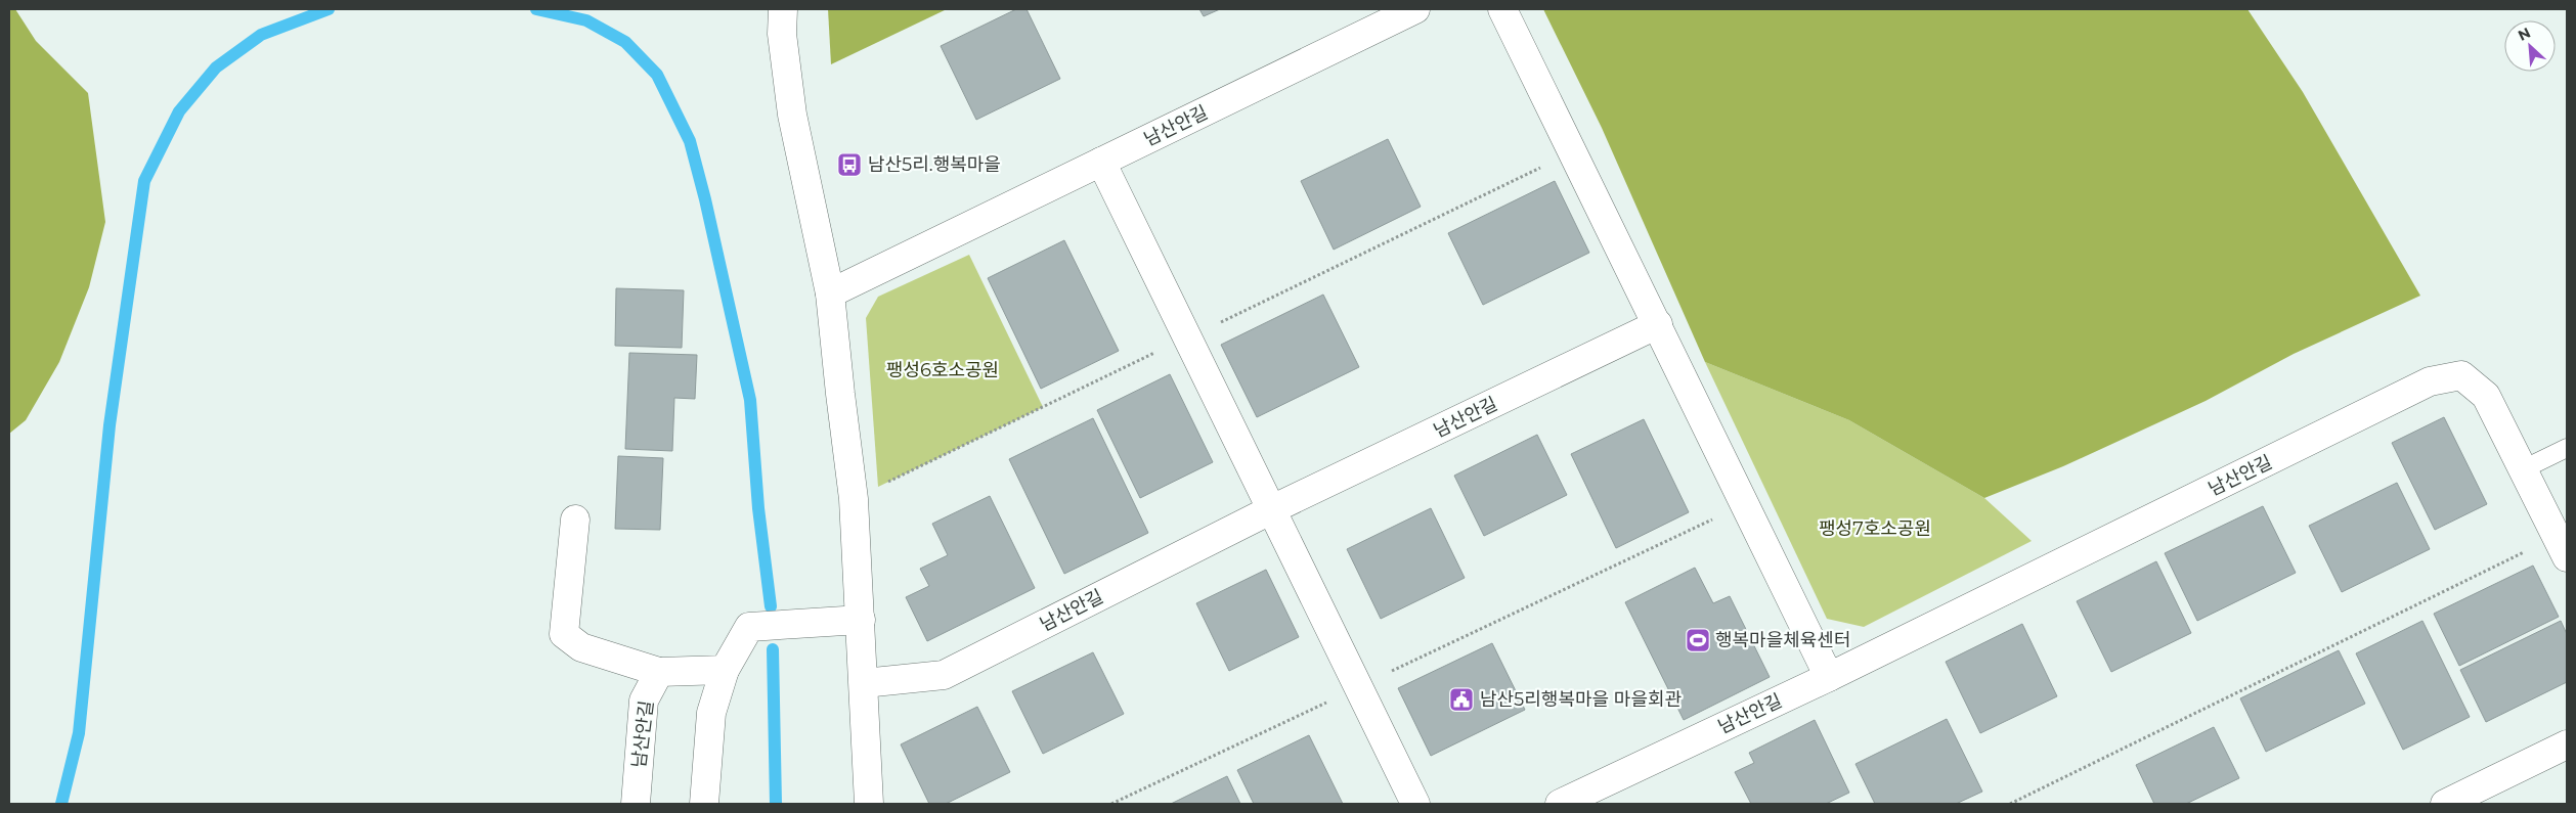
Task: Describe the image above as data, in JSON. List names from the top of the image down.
{
  "streets": {
    "street": ["남산안길"]
  },
  "parks": ["팽성6호소공원", "팽성7호소공원"],
  "places": {
    "bus stop": ["남산5리.행복마을"],
    "sports": ["행복마을체육센터"],
    "public building": ["남산5리행복마을 마을회관"]
  },
  "north": "top left"
}
